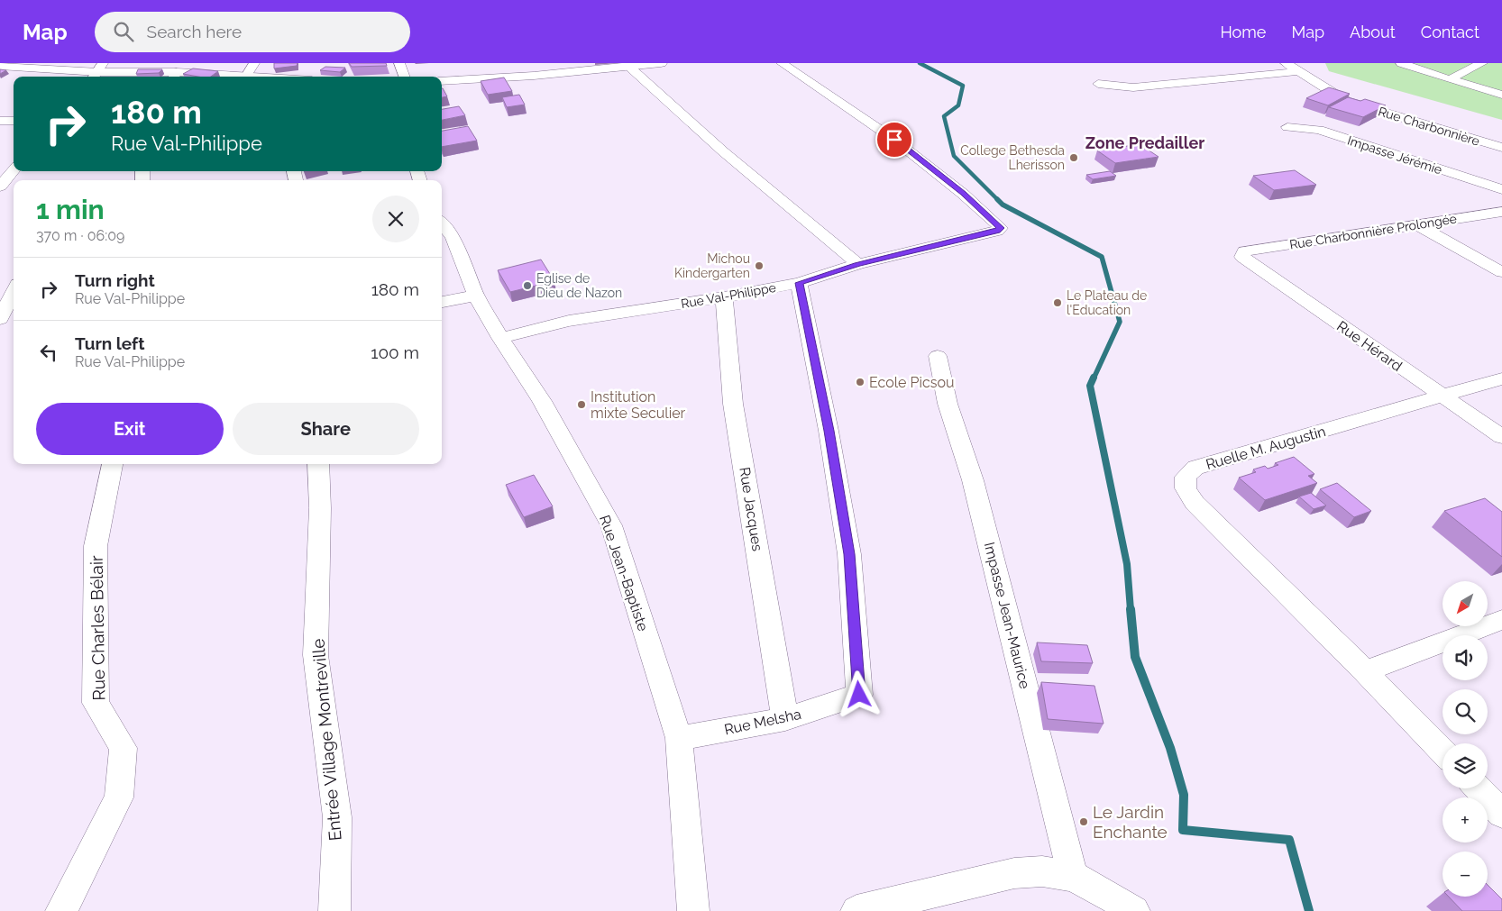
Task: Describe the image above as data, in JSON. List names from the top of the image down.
{
  "streets": {
    "street": [
      "Rue Charbonnière",
      "Impasse Jérémie",
      "Rue Charbonnière Prolongée",
      "Rue Val-Philippe",
      "Rue Hérard",
      "Ruelle M. Augustin",
      "Rue Jacques",
      "Rue Jean-Baptiste",
      "Impasse Jean-Maurice",
      "Rue Charles Bélair",
      "Rue Melsha",
      "Entrée Village Montreville"
    ]
  },
  "crossings": [
    ["Rue Charbonnière Prolongée", "Rue Hérard"],
    ["Rue Val-Philippe", "Rue Jacques"],
    ["Rue Val-Philippe", "Rue Jean-Baptiste"],
    ["Rue Val-Philippe", "Rue Melsha"],
    ["Rue Hérard", "Ruelle M. Augustin"],
    ["Rue Jacques", "Rue Melsha"],
    ["Rue Jean-Baptiste", "Rue Melsha"]
  ],
  "districts": ["Zone Predailler"],
  "places": [
    "College Bethesda Lherisson",
    "Michou Kindergarten",
    "Eglise de Dieu de Nazon",
    "Le Plateau de l'Education",
    "Ecole Picsou",
    "Institution mixte Seculier",
    "Le Jardin Enchante"
  ],
  "north": "bottom left",
  "page": {
    "header": "Map",
    "search": "Search here",
    "nav": [
      "Home",
      "Map",
      "About",
      "Contact"
    ],
    "turn": ["180 m", "Rue Val-Philippe"],
    "heading": ["1 min", "370 m · 06:09"],
    "list": [
      {
        "name": "Turn right",
        "note": "Rue Val-Philippe",
        "value": "180 m"
      },
      {
        "name": "Turn left",
        "note": "Rue Val-Philippe",
        "value": "100 m"
      }
    ],
    "buttons": ["Exit", "Share"],
    "map_buttons": ["+", "−"]
  }
}
